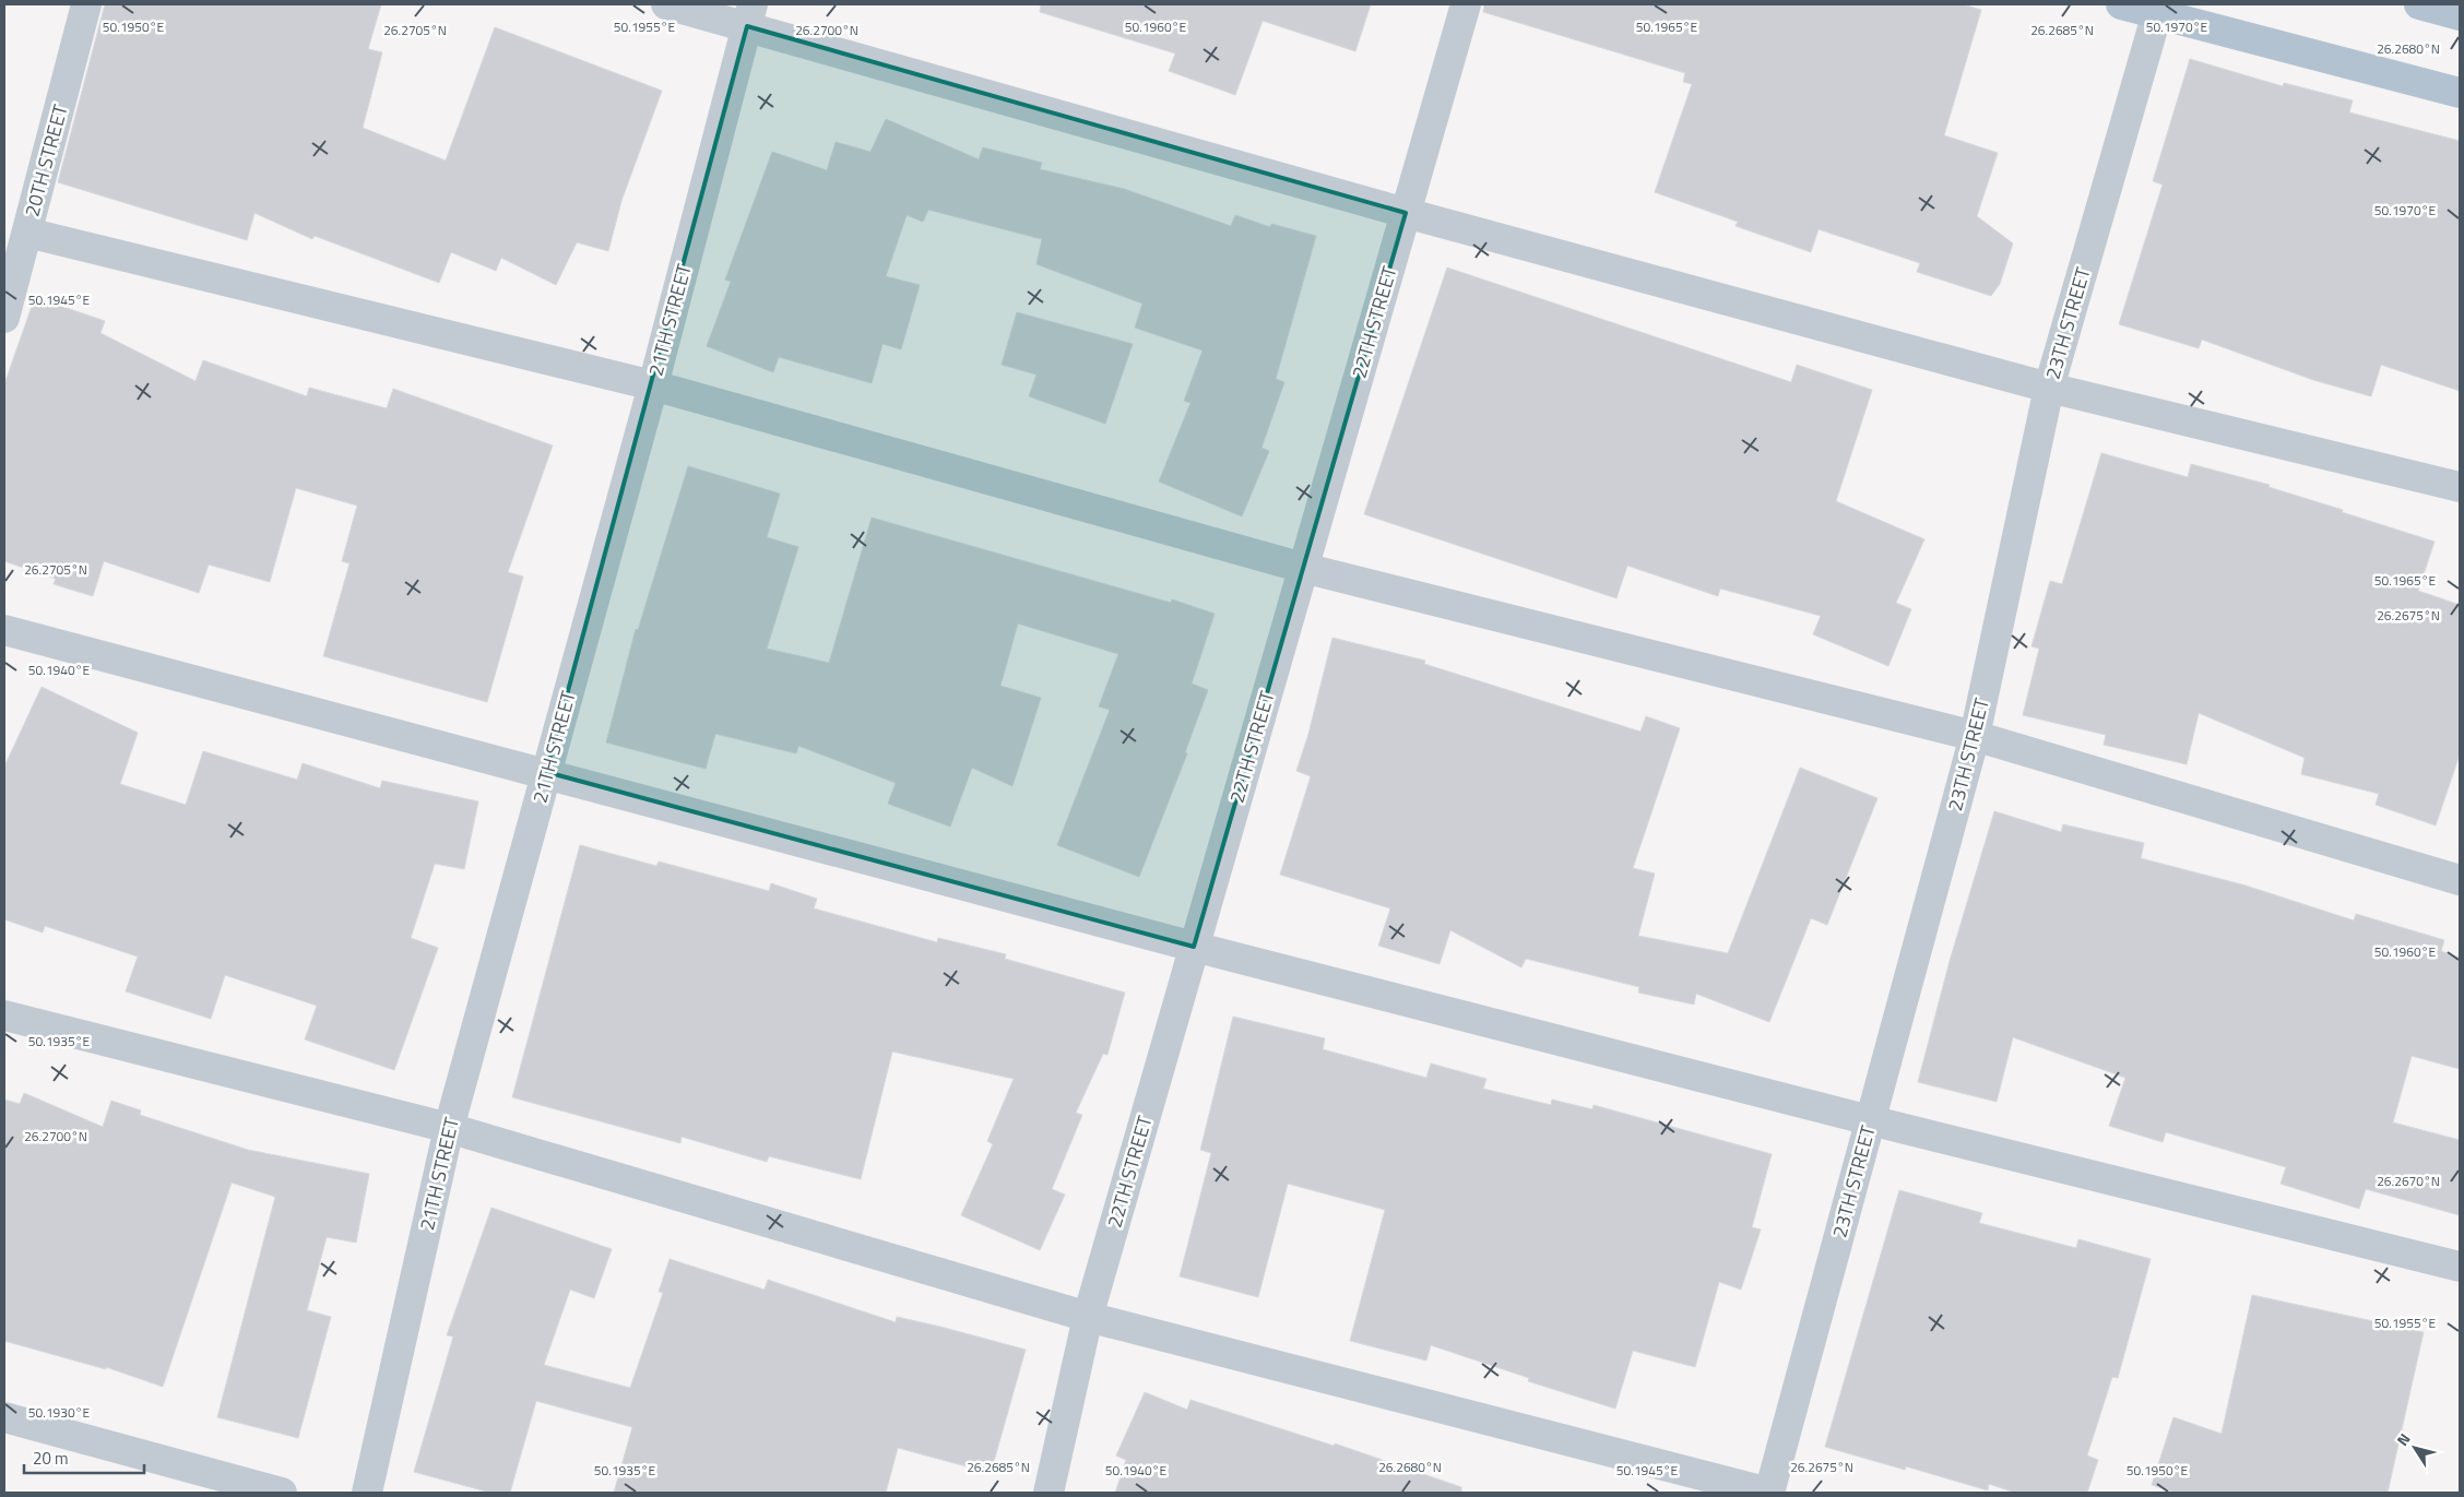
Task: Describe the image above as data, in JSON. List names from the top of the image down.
{
  "streets": {
    "street": [
      "20TH STREET",
      "21TH STREET",
      "22TH STREET",
      "23TH STREET"
    ]
  },
  "scale_bar": "20 m",
  "north": "top left",
  "coordinates": [
    "50.1950°E",
    "50.1955°E",
    "50.1960°E",
    "50.1965°E",
    "50.1970°E",
    "26.2700°N",
    "26.2705°N",
    "26.2685°N",
    "26.2680°N",
    "50.1945°E",
    "26.2675°N",
    "50.1940°E",
    "50.1935°E",
    "26.2670°N",
    "50.1930°E"
  ]
}
